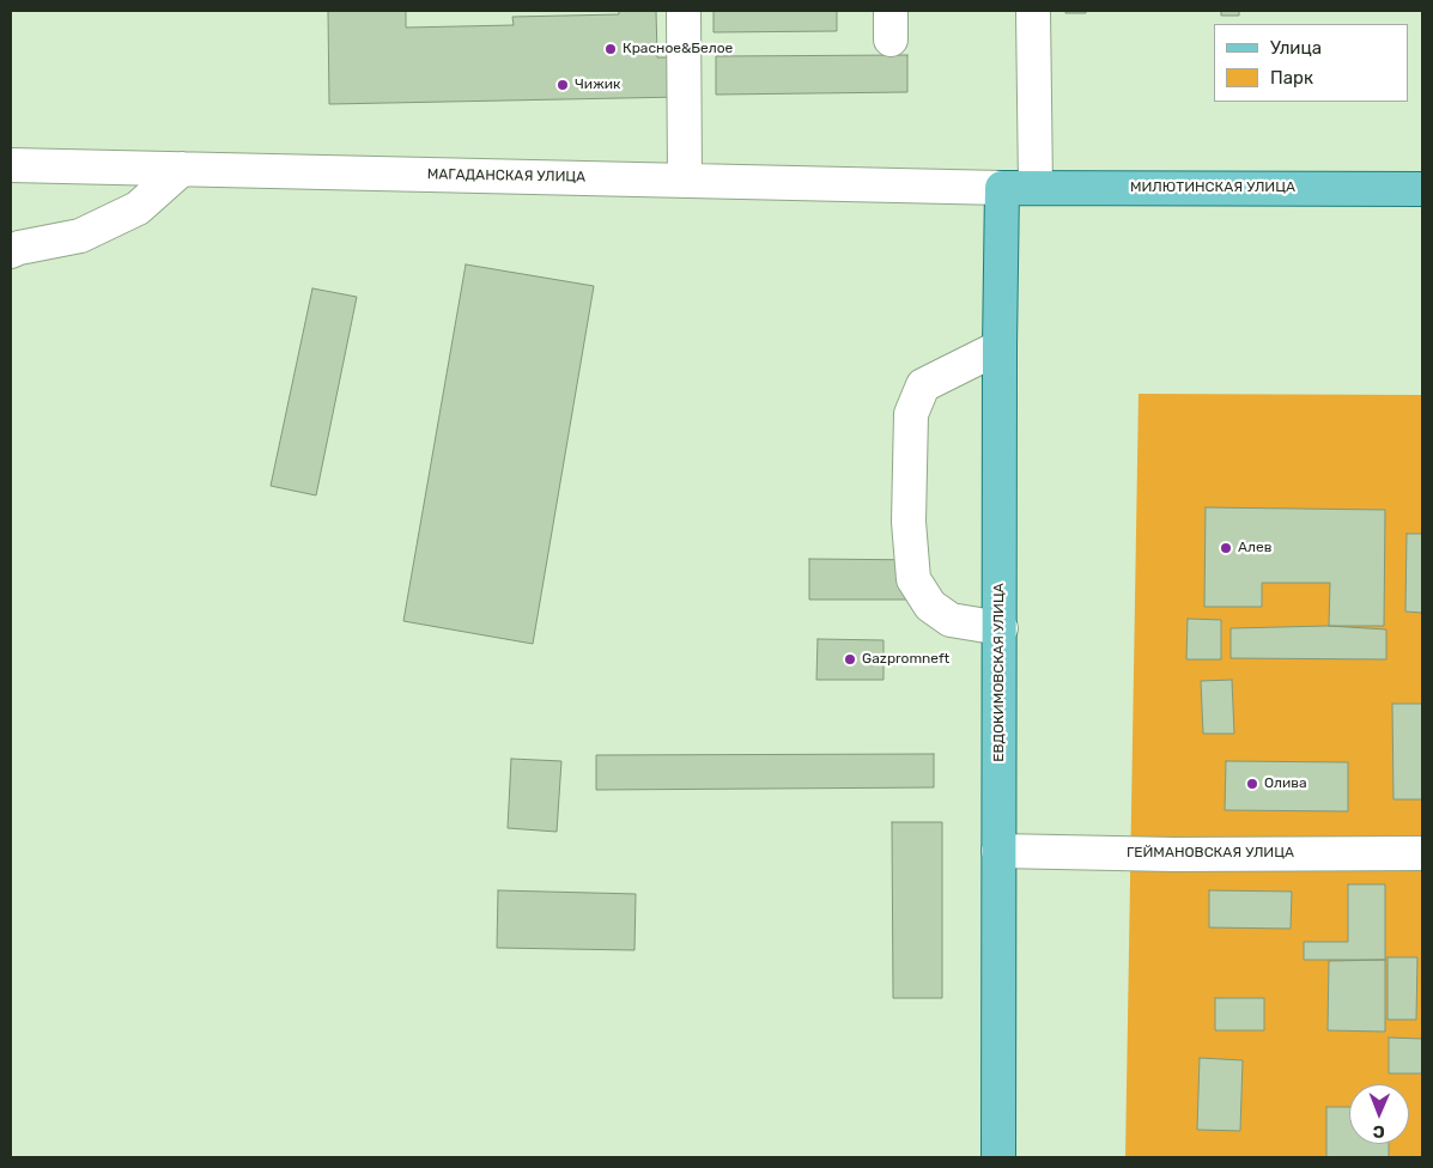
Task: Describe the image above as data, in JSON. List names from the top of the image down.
{
  "streets": {
    "main road": ["МИЛЮТИНСКАЯ УЛИЦА", "ЕВДОКИМОВСКАЯ УЛИЦА"],
    "street": ["МАГАДАНСКАЯ УЛИЦА", "ГЕЙМАНОВСКАЯ УЛИЦА"]
  },
  "crossings": [
    ["МАГАДАНСКАЯ УЛИЦА", "МИЛЮТИНСКАЯ УЛИЦА"],
    ["МАГАДАНСКАЯ УЛИЦА", "ЕВДОКИМОВСКАЯ УЛИЦА"],
    ["МИЛЮТИНСКАЯ УЛИЦА", "ЕВДОКИМОВСКАЯ УЛИЦА"],
    ["ЕВДОКИМОВСКАЯ УЛИЦА", "ГЕЙМАНОВСКАЯ УЛИЦА"]
  ],
  "places": [
    "Красное&Белое",
    "Чижик",
    "Алев",
    "Gazpromneft",
    "Олива"
  ],
  "legend": ["Улица", "Парк"],
  "north": "bottom"
}
